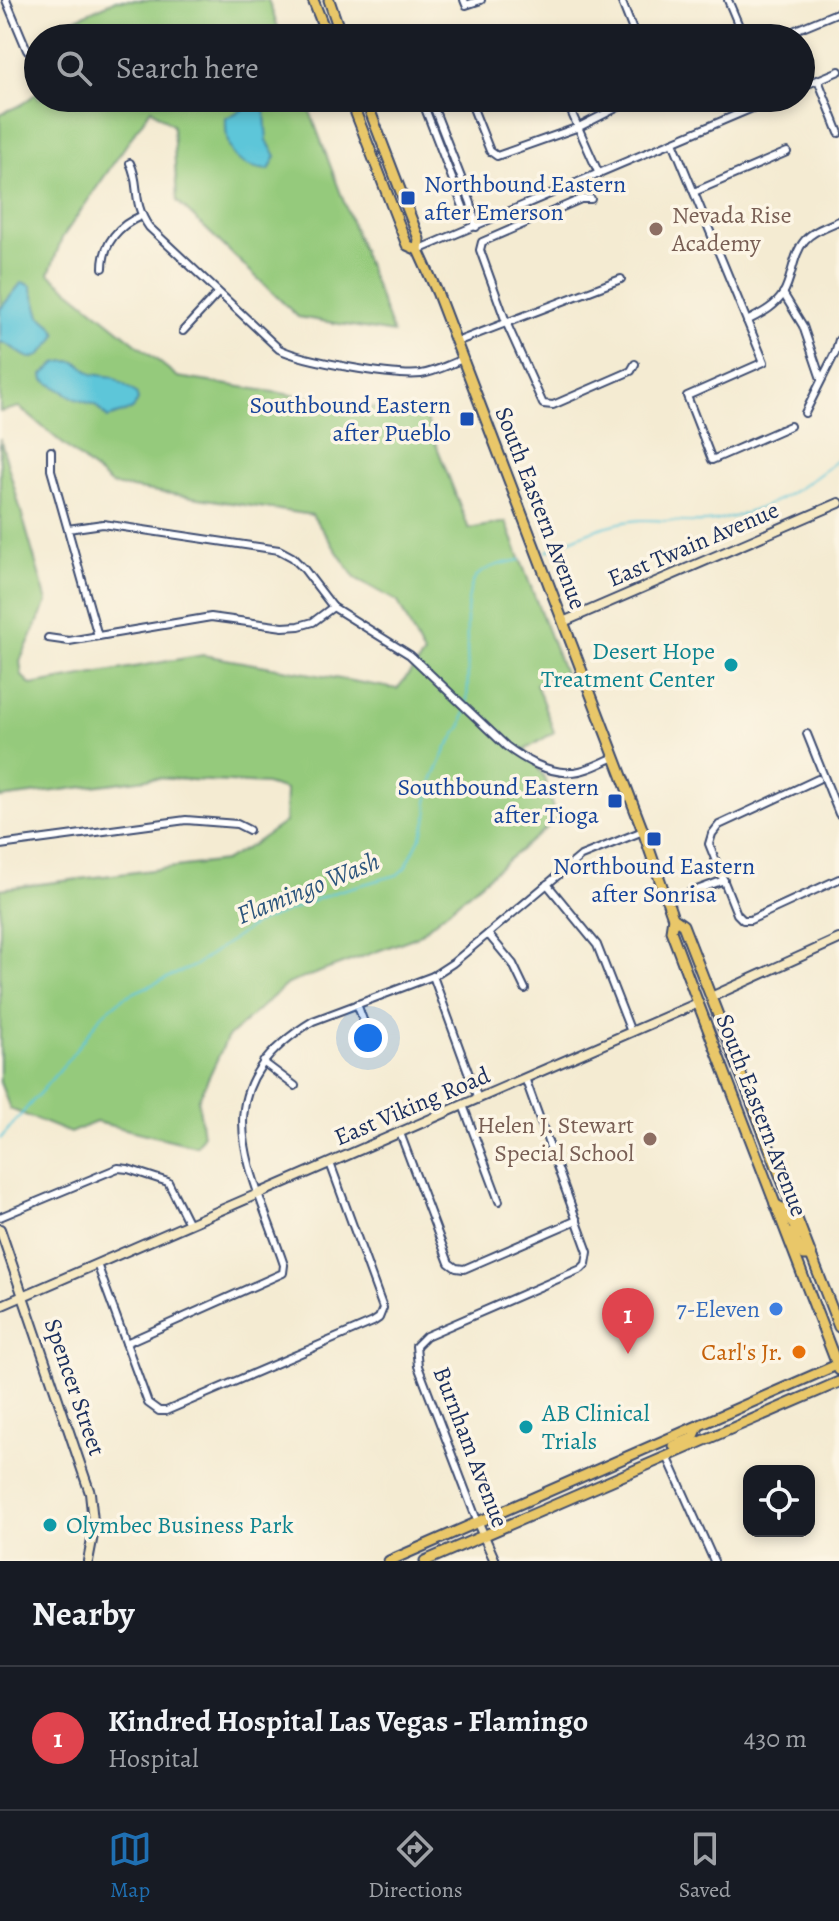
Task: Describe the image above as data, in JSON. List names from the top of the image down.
{
  "streets": {
    "main road": ["South Eastern Avenue"],
    "street": [
      "East Twain Avenue",
      "East Viking Road",
      "Spencer Street",
      "Burnham Avenue"
    ]
  },
  "crossings": [
    ["South Eastern Avenue", "East Twain Avenue"],
    ["South Eastern Avenue", "East Viking Road"],
    ["East Viking Road", "Spencer Street"]
  ],
  "water": ["Flamingo Wash"],
  "places": {
    "transit": [
      "Northbound Eastern after Emerson",
      "Southbound Eastern after Pueblo",
      "Southbound Eastern after Tioga",
      "Northbound Eastern after Sonrisa"
    ],
    "other": [
      "Nevada Rise Academy",
      "Desert Hope Treatment Center",
      "Helen J. Stewart Special School",
      "7-Eleven",
      "Carl's Jr.",
      "AB Clinical Trials",
      "Olymbec Business Park"
    ]
  },
  "page": {
    "search": "Search here",
    "pins": "1",
    "heading": "Nearby",
    "list": [
      {
        "mark": "1",
        "name": "Kindred Hospital Las Vegas - Flamingo",
        "note": "Hospital",
        "value": "430 m"
      }
    ],
    "nav": ["Map", "Directions", "Saved"]
  }
}
